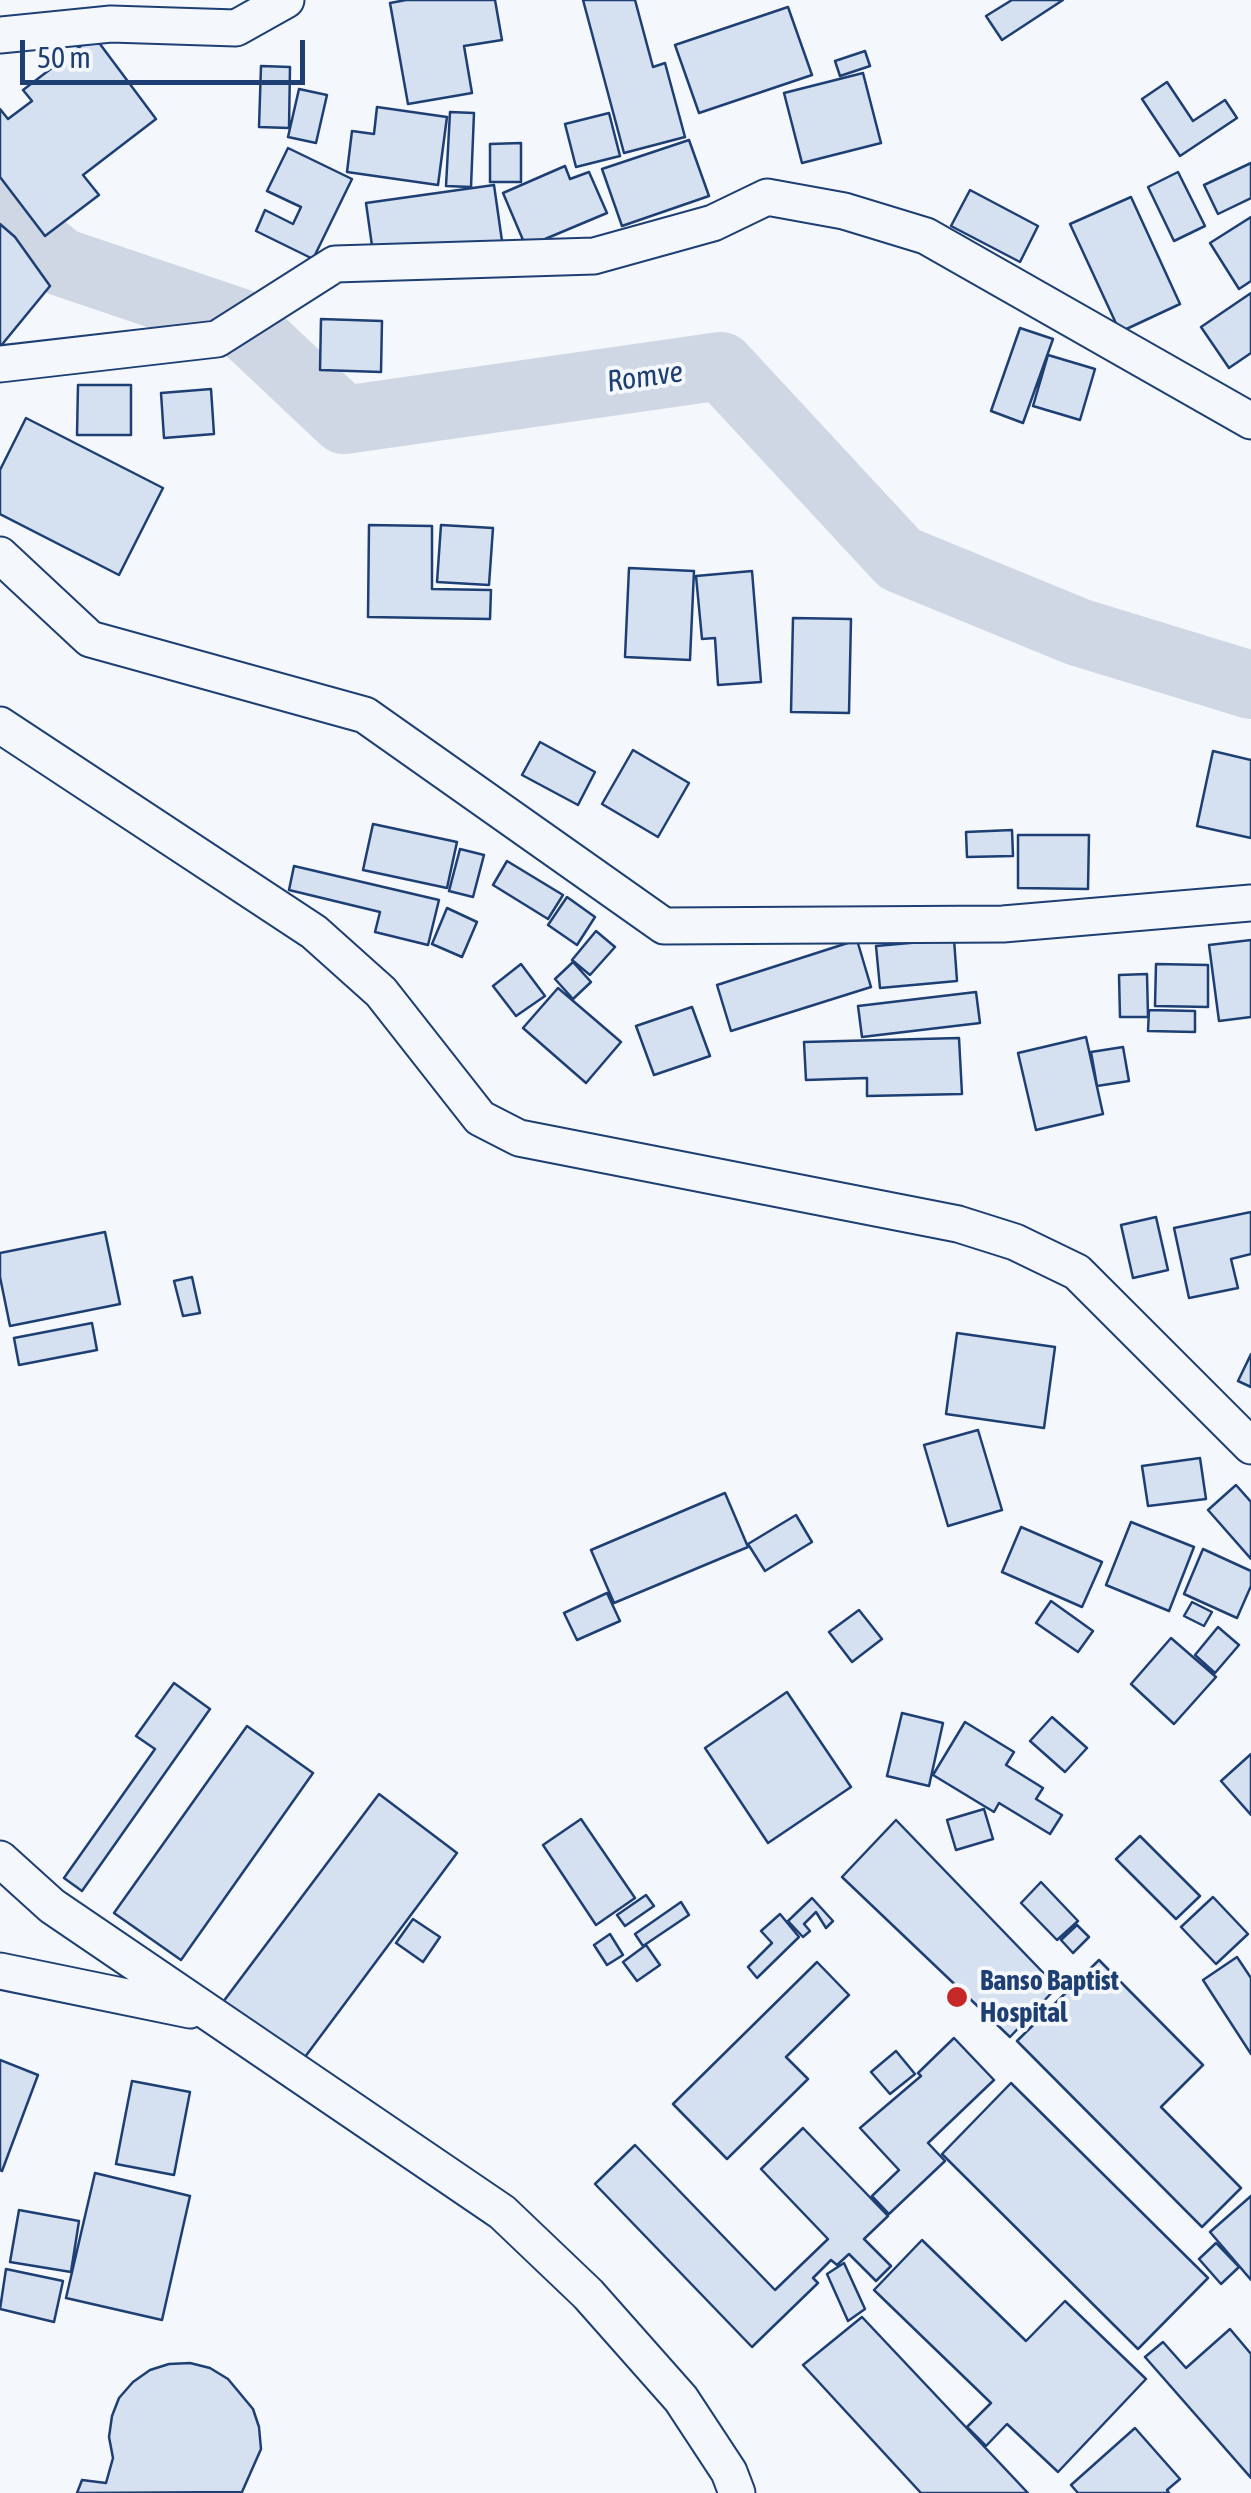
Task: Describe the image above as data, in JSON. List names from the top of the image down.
{
  "water": ["Romve"],
  "places": ["Banso Baptist Hospital"],
  "scale_bar": "50 m"
}
